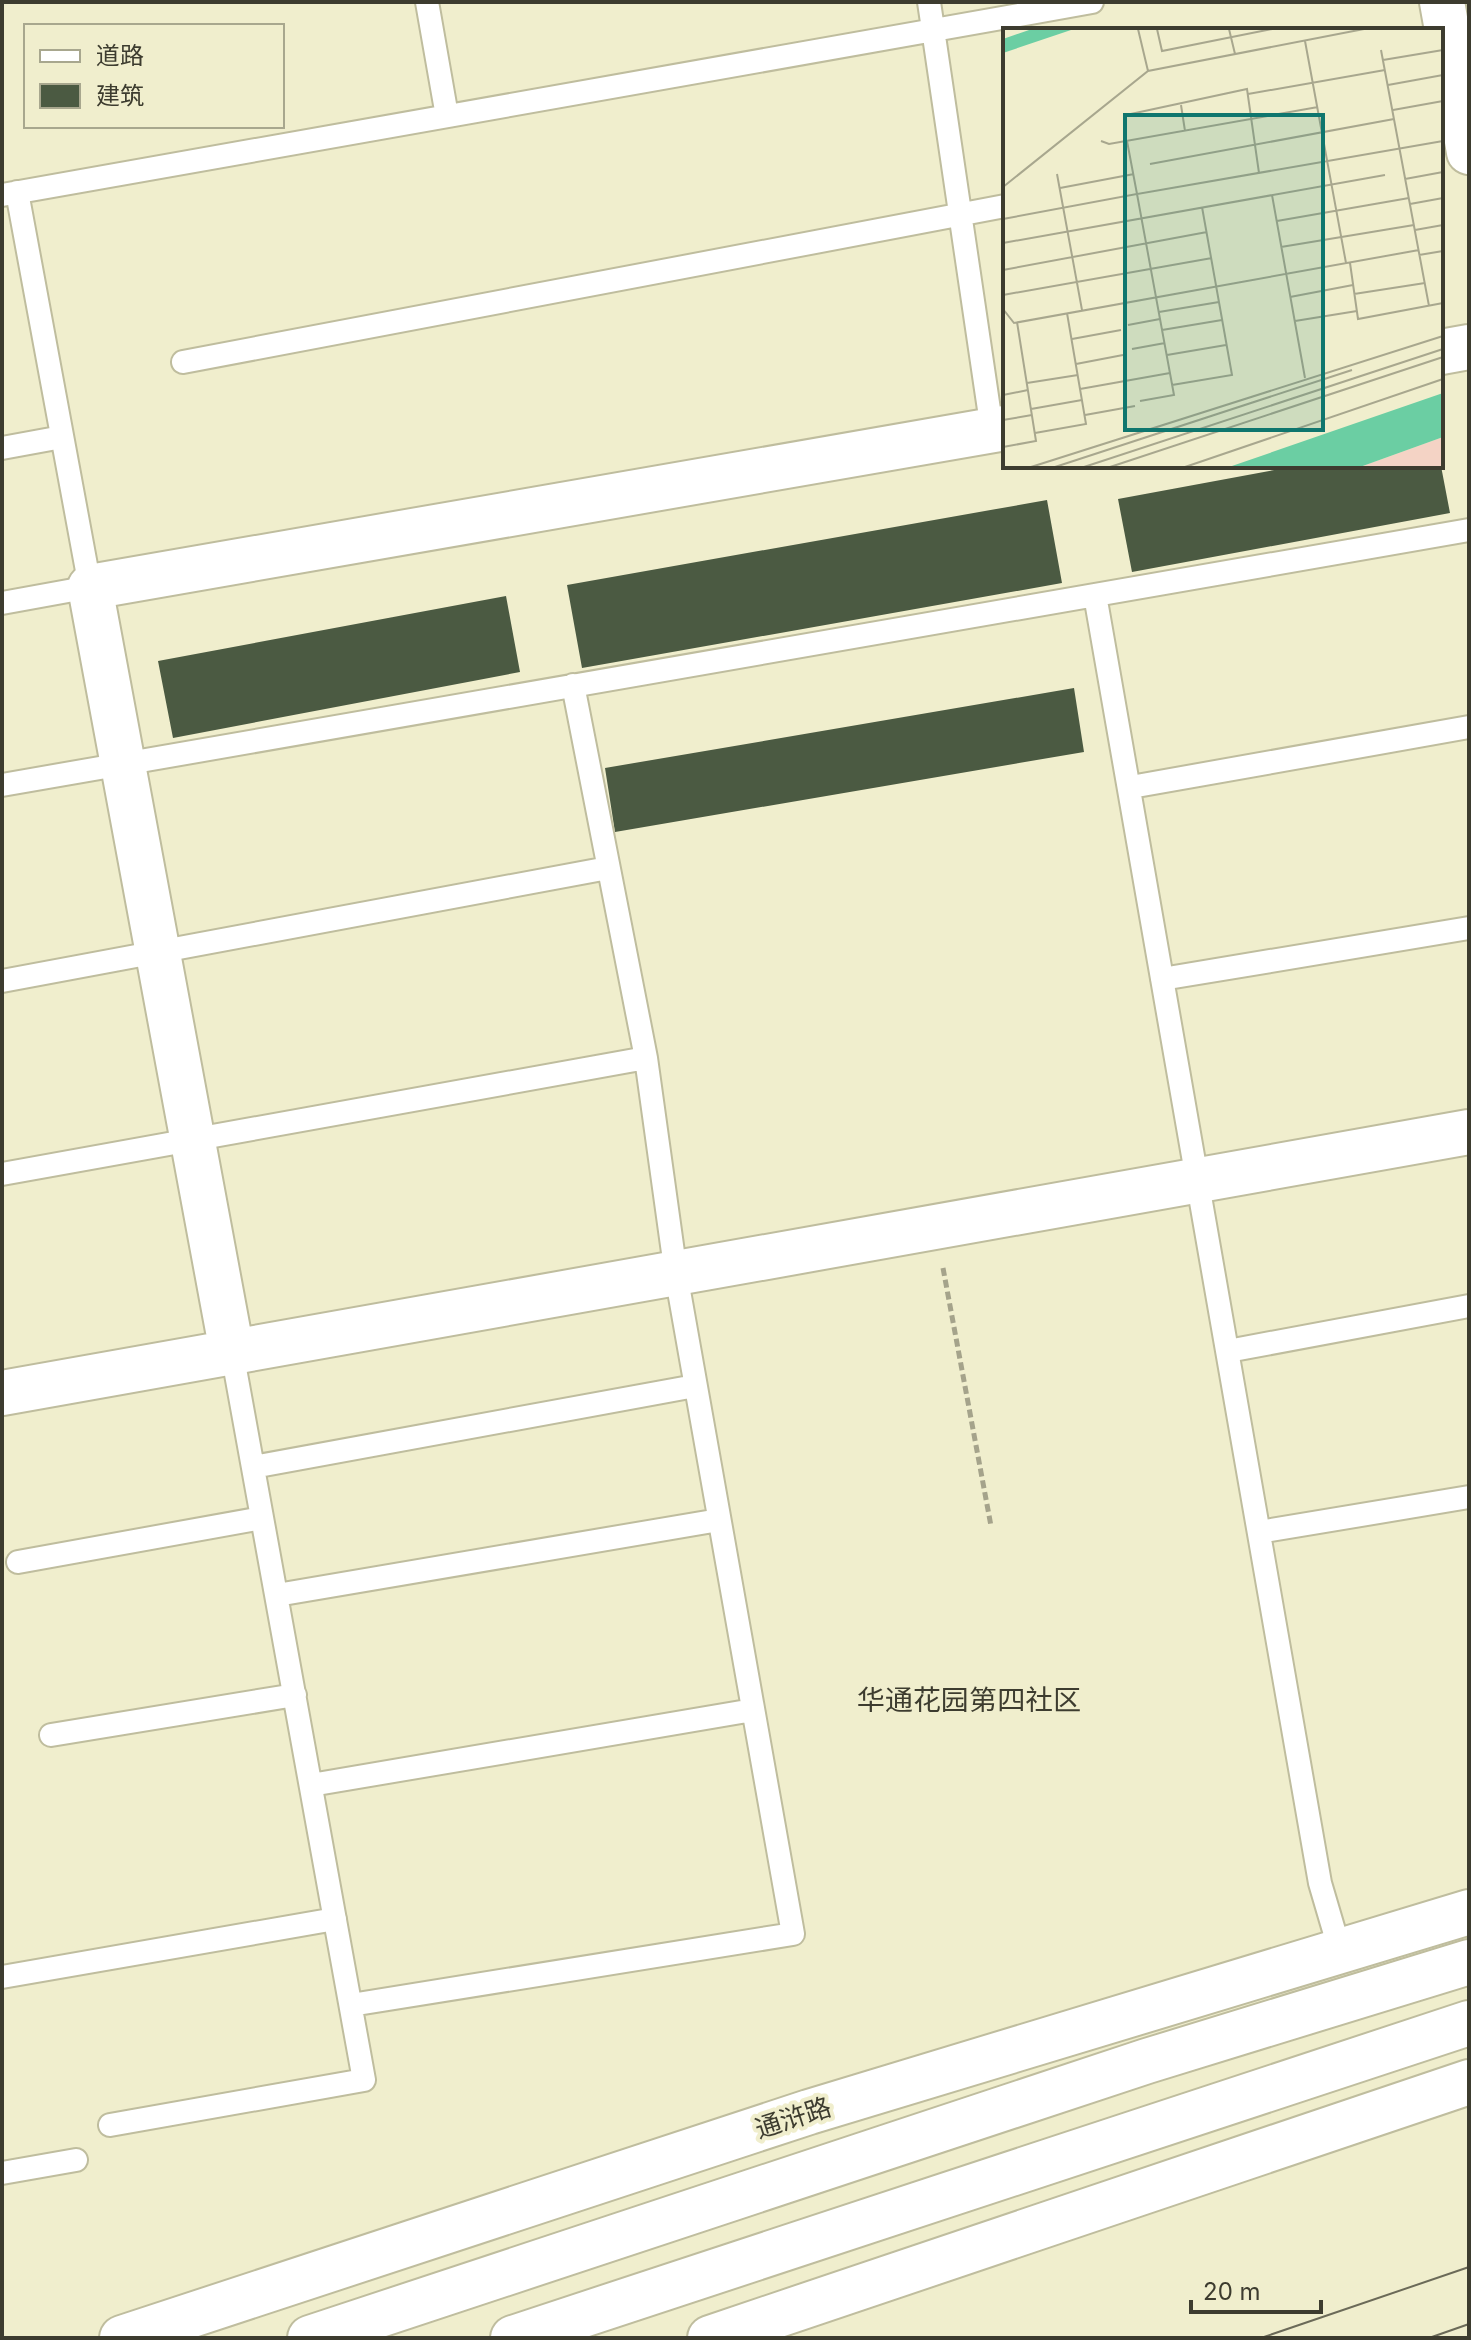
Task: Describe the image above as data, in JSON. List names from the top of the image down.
{
  "streets": {
    "main road": ["通浒路"]
  },
  "districts": ["华通花园第四社区"],
  "legend": ["道路", "建筑"],
  "scale_bar": "20 m"
}
